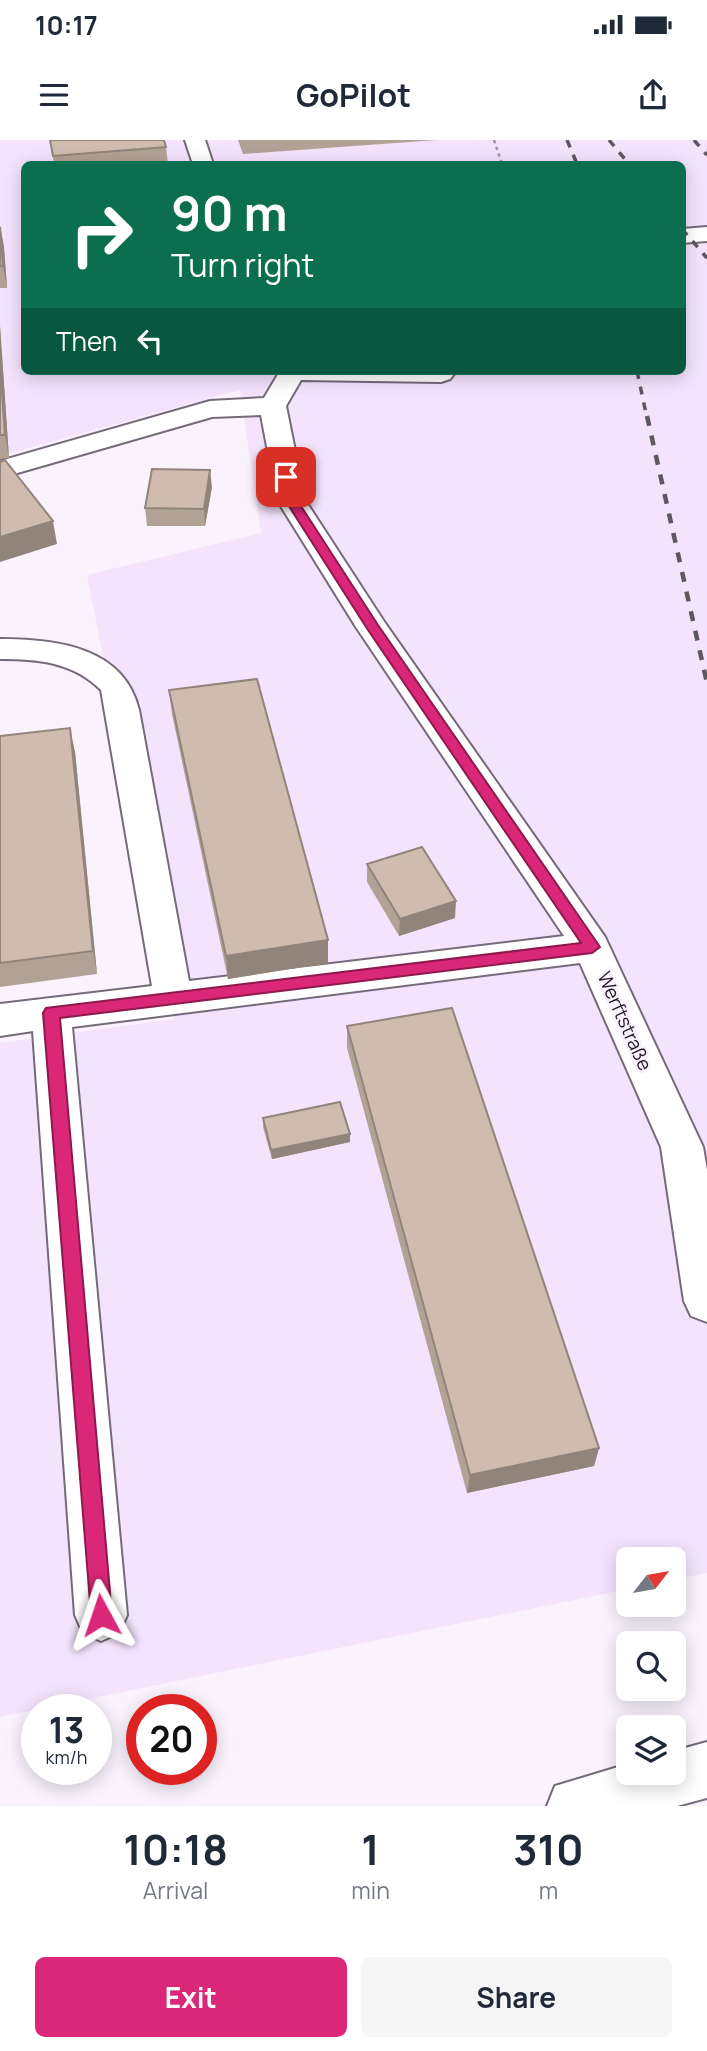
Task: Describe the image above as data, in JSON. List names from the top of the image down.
{
  "streets": {
    "street": ["Werftstraße"]
  },
  "north": "top right",
  "page": {
    "status": "10:17",
    "header": "GoPilot",
    "turn": ["90 m", "Turn right"],
    "then": "Then",
    "speed": "13 km/h",
    "limit": "20",
    "eta": [
      "10:18",
      "Arrival",
      "1",
      "min",
      "310",
      "m"
    ],
    "buttons": ["Exit", "Share"]
  }
}
